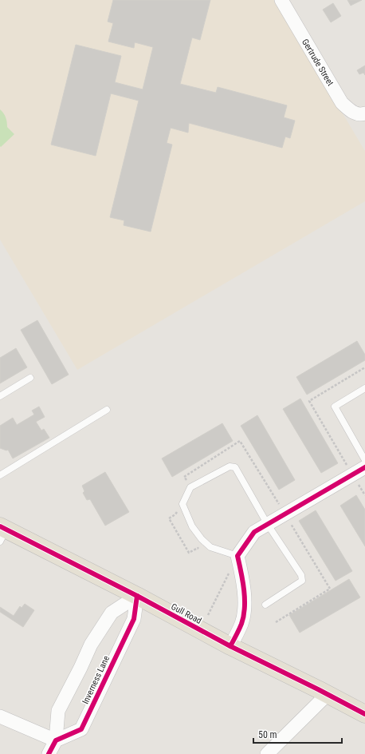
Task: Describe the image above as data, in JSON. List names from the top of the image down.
{
  "streets": {
    "main road": ["Gull Road"],
    "street": ["Gertrude Street", "Inverness Lane"]
  },
  "crossings": [
    ["Gull Road", "Inverness Lane"]
  ],
  "scale_bar": "50 m"
}
